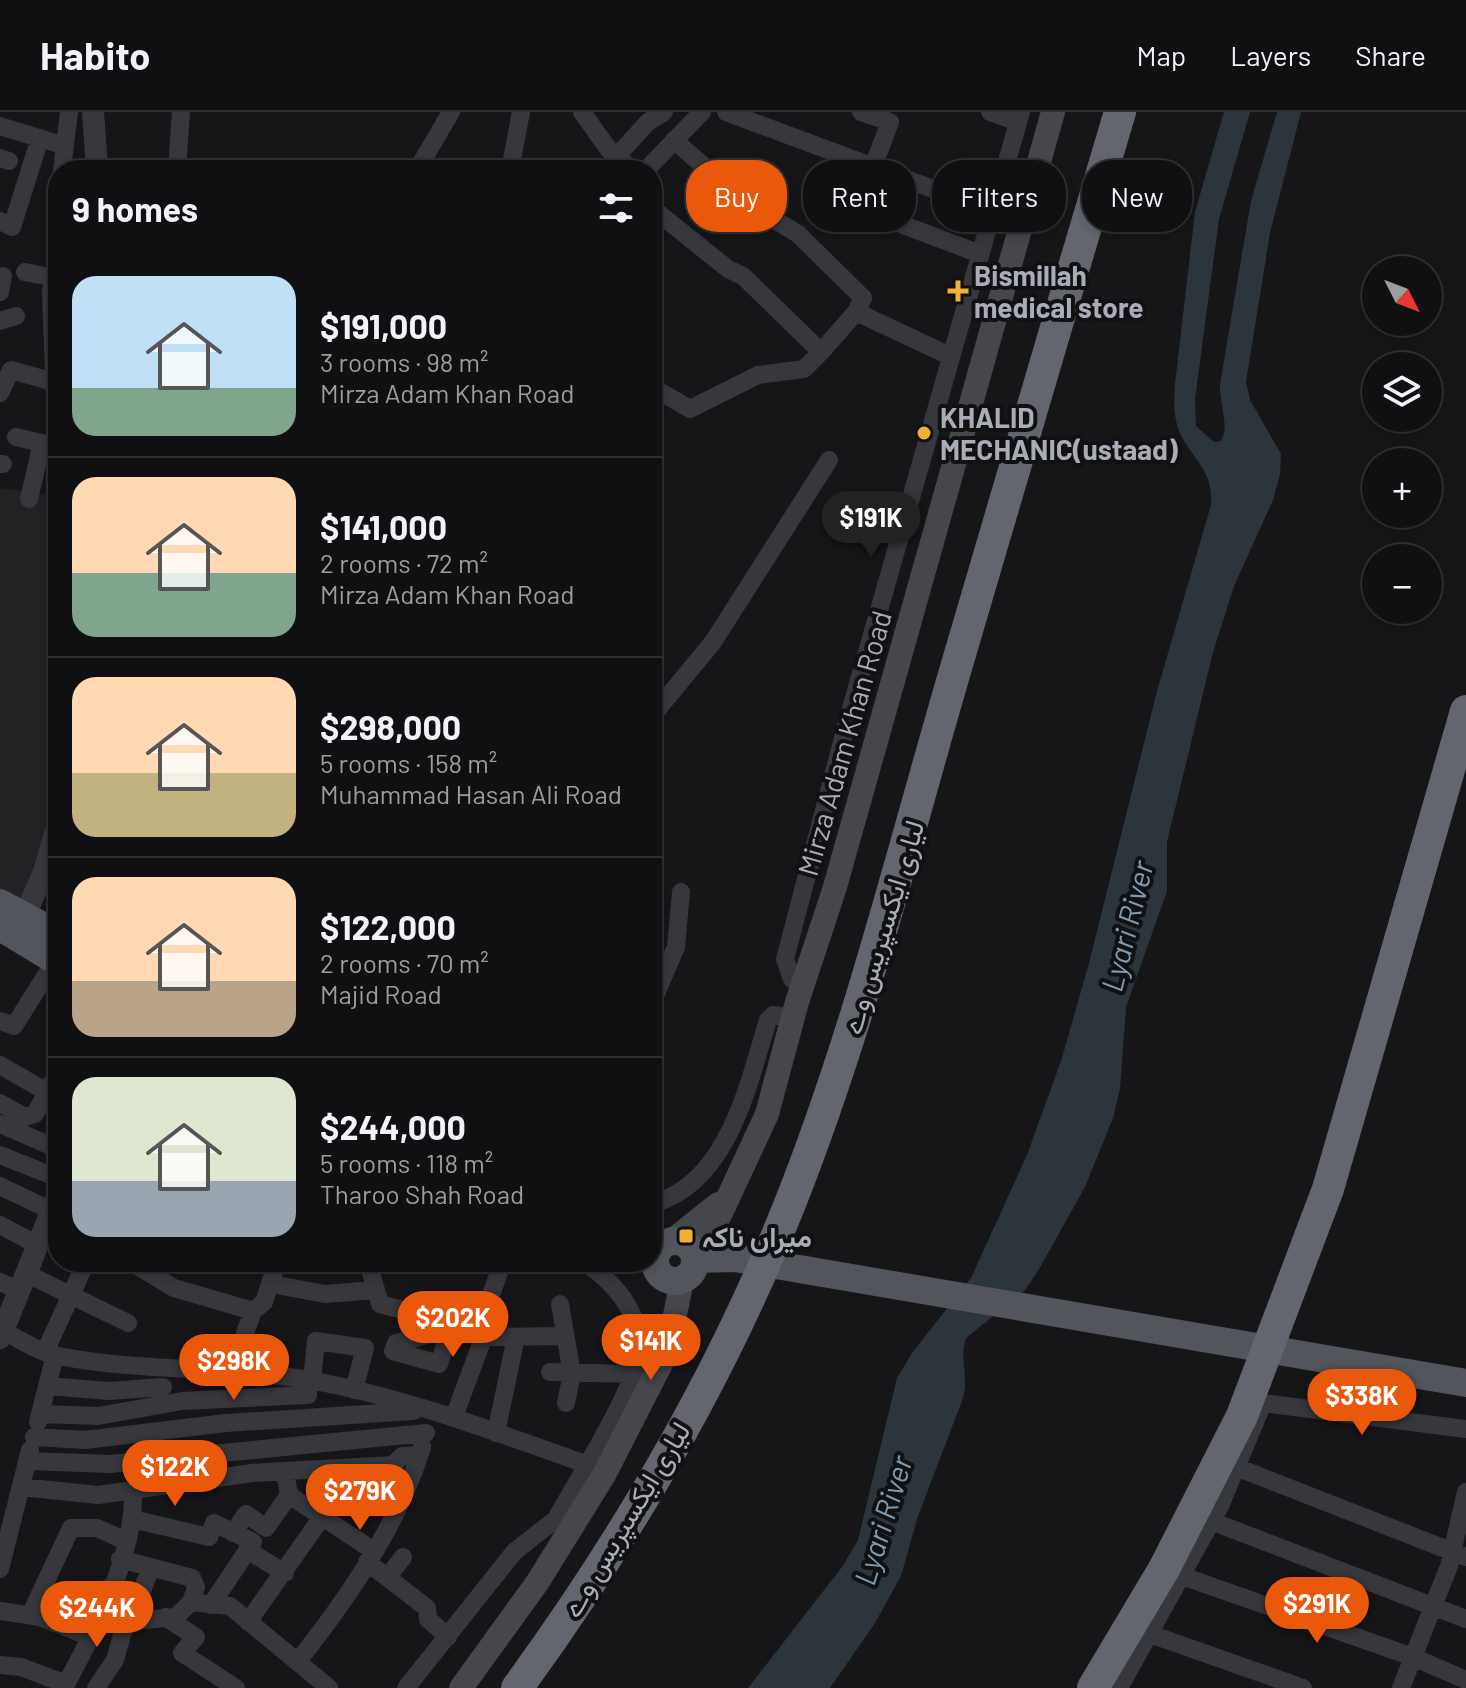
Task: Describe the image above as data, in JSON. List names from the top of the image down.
{
  "streets": {
    "highway": ["لیاری ایکسپریس وے"],
    "main road": ["Mirza Adam Khan Road"]
  },
  "water": ["Lyari River"],
  "places": {
    "health": ["Bismillah medical store"],
    "other": ["KHALID MECHANIC(ustaad)"],
    "transit": ["میراں ناکہ"]
  },
  "north": "bottom right",
  "page": {
    "header": "Habito",
    "nav": ["Map", "Layers", "Share"],
    "chip": [
      "Buy",
      "Rent",
      "Filters",
      "New"
    ],
    "heading": "9 homes",
    "map_buttons": ["+", "−"],
    "list": [
      {
        "name": "$191,000",
        "note": "3 rooms · 98 m² · Mirza Adam Khan Road"
      },
      {
        "name": "$141,000",
        "note": "2 rooms · 72 m² · Mirza Adam Khan Road"
      },
      {
        "name": "$298,000",
        "note": "5 rooms · 158 m² · Muhammad Hasan Ali Road"
      },
      {
        "name": "$122,000",
        "note": "2 rooms · 70 m² · Majid Road"
      },
      {
        "name": "$244,000",
        "note": "5 rooms · 118 m² · Tharoo Shah Road"
      }
    ],
    "price": [
      "$191K",
      "$202K",
      "$141K",
      "$298K",
      "$338K",
      "$122K",
      "$279K",
      "$291K",
      "$244K"
    ]
  }
}
